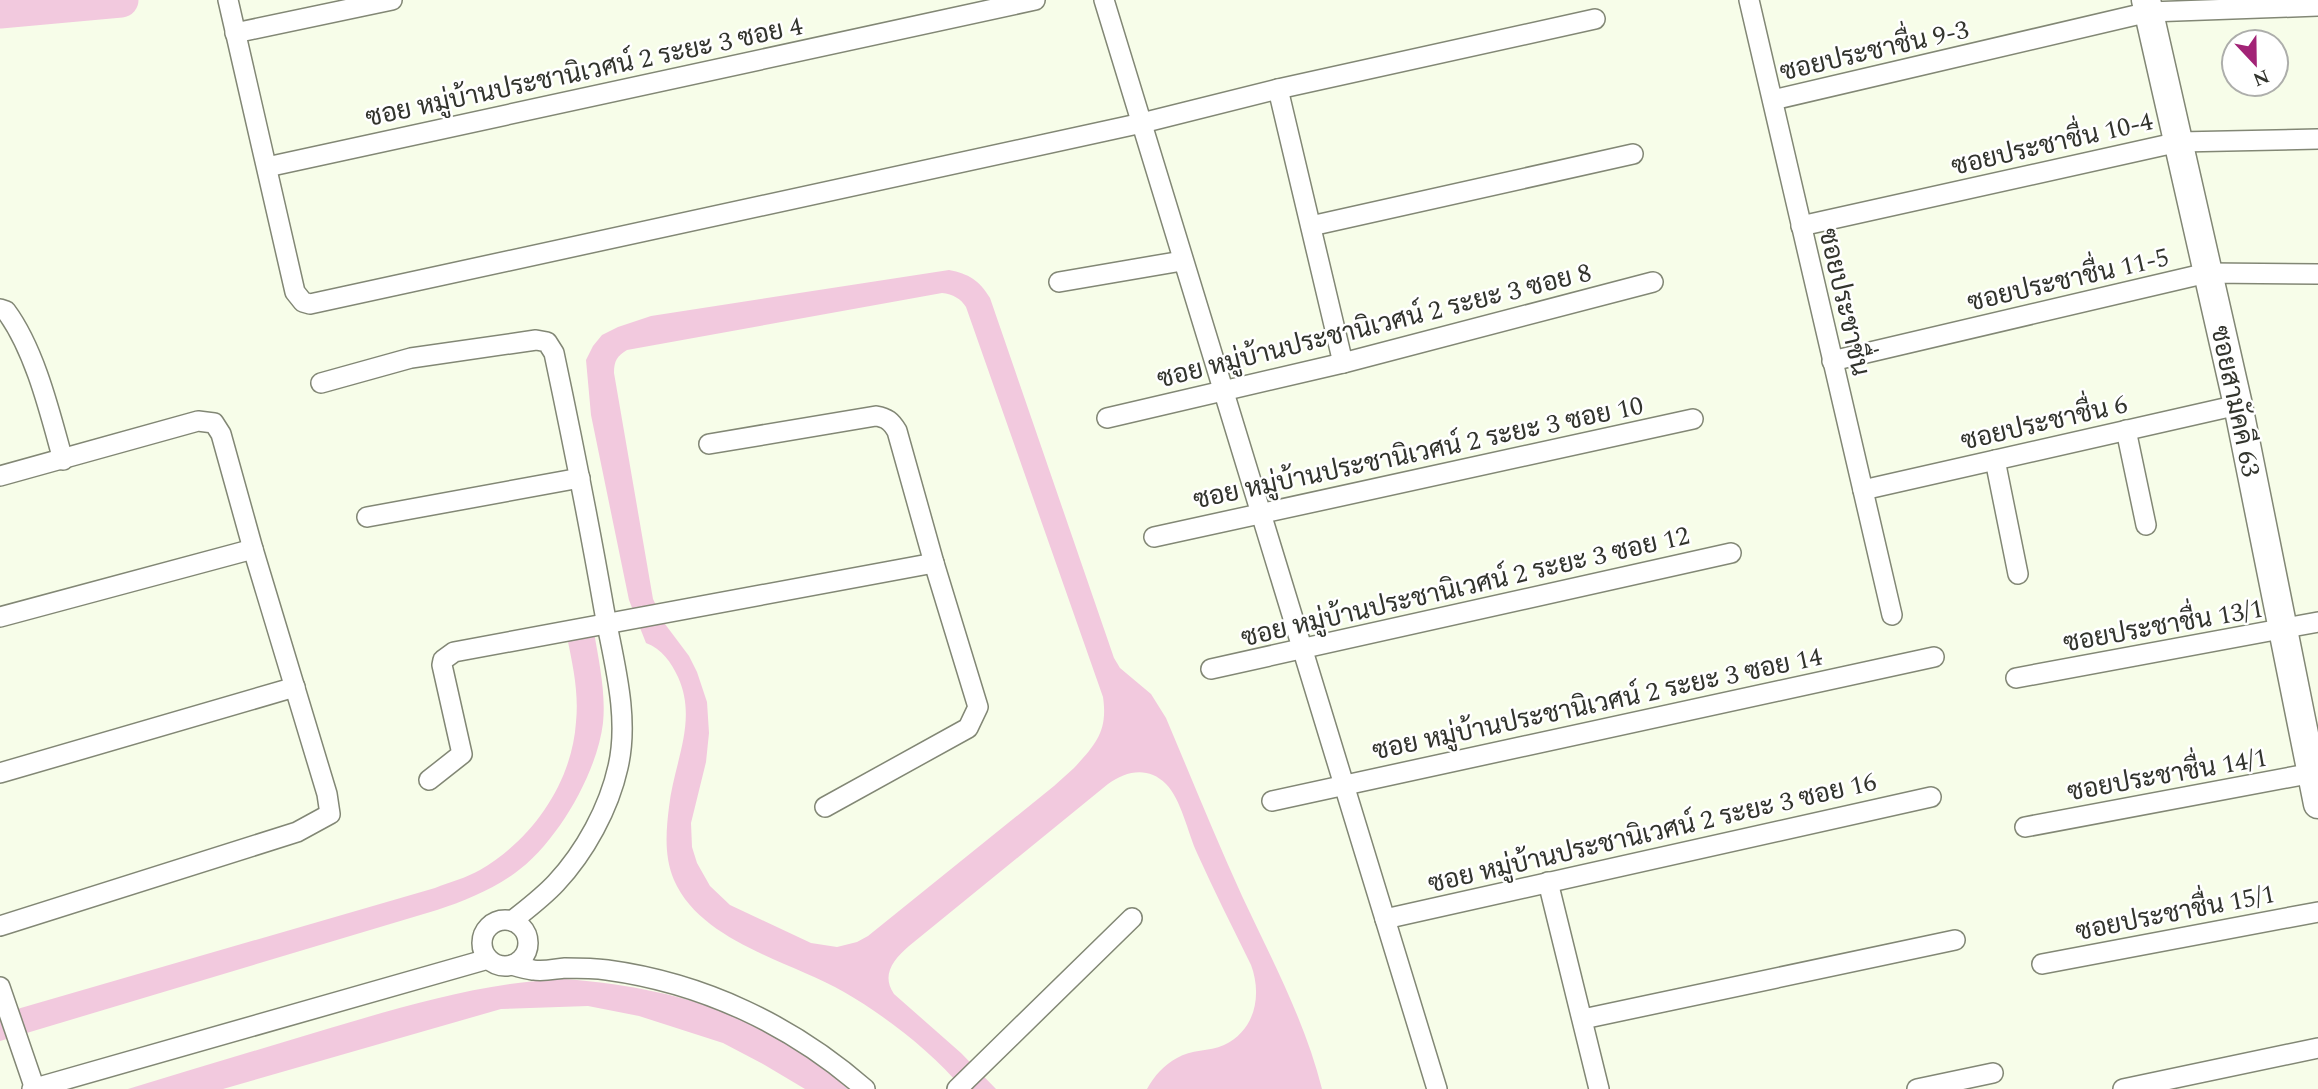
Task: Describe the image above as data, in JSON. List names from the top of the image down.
{
  "streets": {
    "street": [
      "ซอยประชาชื่น 9-3",
      "ซอย หมู่บ้านประชานิเวศน์ 2 ระยะ 3 ซอย 4",
      "ซอยประชาชื่น 10-4",
      "ซอยประชาชื่น 11-5",
      "ซอยประชาชื่น",
      "ซอย หมู่บ้านประชานิเวศน์ 2 ระยะ 3 ซอย 8",
      "ซอยสามัคคี 63",
      "ซอยประชาชื่น 6",
      "ซอย หมู่บ้านประชานิเวศน์ 2 ระยะ 3 ซอย 10",
      "ซอย หมู่บ้านประชานิเวศน์ 2 ระยะ 3 ซอย 12",
      "ซอยประชาชื่น 13/1",
      "ซอย หมู่บ้านประชานิเวศน์ 2 ระยะ 3 ซอย 14",
      "ซอยประชาชื่น 14/1",
      "ซอย หมู่บ้านประชานิเวศน์ 2 ระยะ 3 ซอย 16",
      "ซอยประชาชื่น 15/1"
    ]
  },
  "crossings": [
    ["ซอยประชาชื่น 9-3", "ซอยประชาชื่น"],
    ["ซอยประชาชื่น 9-3", "ซอยสามัคคี 63"],
    ["ซอยประชาชื่น 10-4", "ซอยประชาชื่น"],
    ["ซอยประชาชื่น 10-4", "ซอยสามัคคี 63"],
    ["ซอยประชาชื่น 11-5", "ซอยประชาชื่น"],
    ["ซอยประชาชื่น 11-5", "ซอยสามัคคี 63"],
    ["ซอยประชาชื่น", "ซอยประชาชื่น 6"],
    ["ซอยสามัคคี 63", "ซอยประชาชื่น 6"],
    ["ซอยสามัคคี 63", "ซอยประชาชื่น 13/1"],
    ["ซอยสามัคคี 63", "ซอยประชาชื่น 14/1"]
  ],
  "north": "bottom"
}
